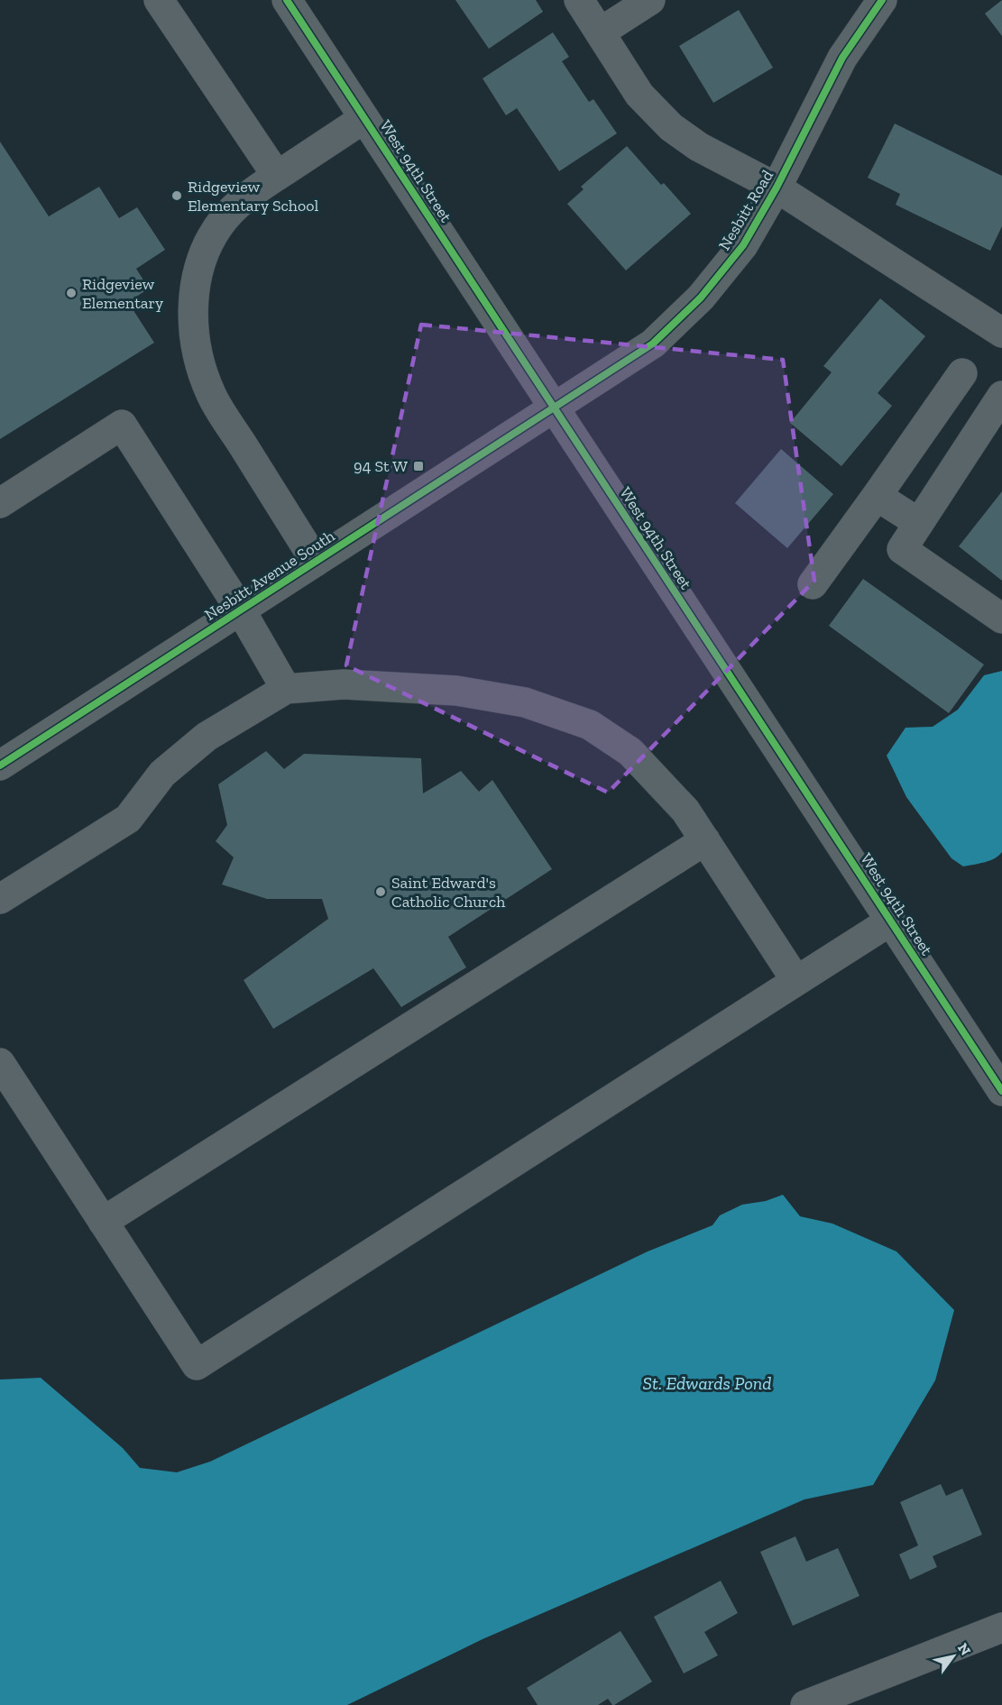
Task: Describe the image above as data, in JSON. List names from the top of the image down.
{
  "streets": {
    "street": ["West 94th Street", "Nesbitt Road", "Nesbitt Avenue South"]
  },
  "crossings": [
    ["West 94th Street", "Nesbitt Road"],
    ["West 94th Street", "Nesbitt Avenue South"],
    ["Nesbitt Road", "Nesbitt Avenue South"]
  ],
  "water": ["St. Edwards Pond"],
  "places": {
    "other": ["Ridgeview Elementary School", "Ridgeview Elementary", "Saint Edward's Catholic Church"],
    "transit": ["94 St W"]
  },
  "north": "top right"
}
